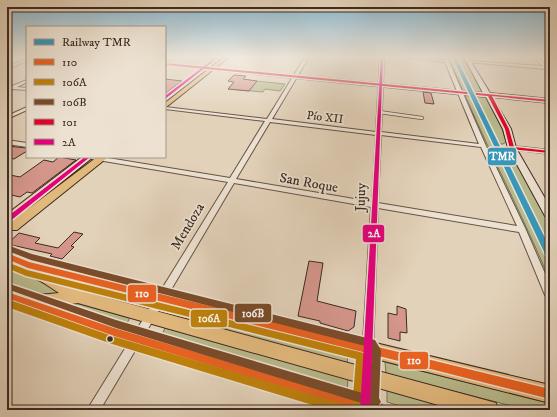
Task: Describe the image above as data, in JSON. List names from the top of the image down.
{
  "streets": {
    "street": [
      "Pío XII",
      "San Roque",
      "Jujuy",
      "Mendoza"
    ]
  },
  "crossings": [
    ["Pío XII", "Jujuy"],
    ["Pío XII", "Mendoza"],
    ["San Roque", "Jujuy"],
    ["San Roque", "Mendoza"]
  ],
  "lines": [
    "rail line TMR",
    "transit line 101",
    "transit line 2A",
    "transit line 106B",
    "transit line 110",
    "transit line 106A"
  ],
  "legend": [
    "Railway TMR",
    "110",
    "106A",
    "106B",
    "101",
    "2A"
  ]
}
